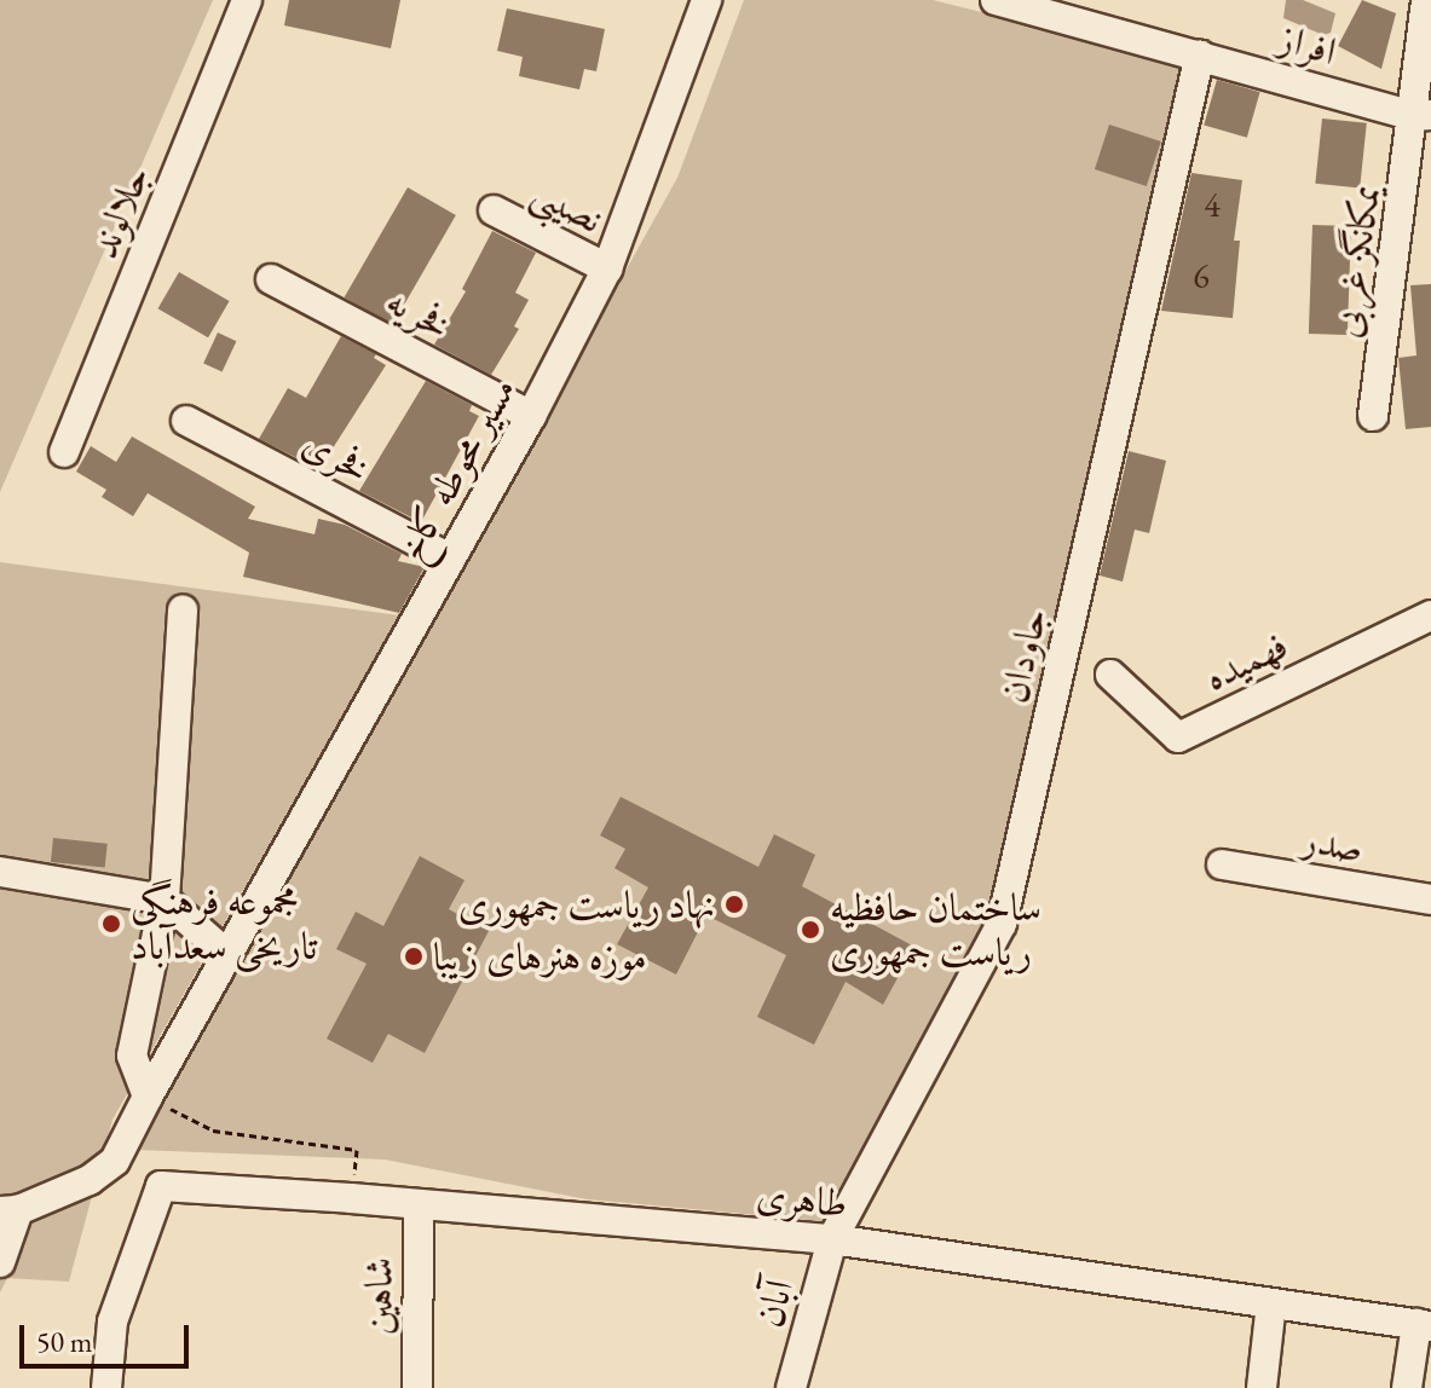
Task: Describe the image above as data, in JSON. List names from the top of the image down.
{
  "streets": {
    "street": [
      "افراز",
      "نصیبی",
      "جلالوند",
      "یمکانگز غربی",
      "فخریه",
      "فخری",
      "مسیر محوطه کاخ",
      "جاودان",
      "فهمیده",
      "صدر",
      "طاهری",
      "شاهین",
      "آبان"
    ]
  },
  "crossings": [
    ["افراز", "یمکانگز غربی"],
    ["افراز", "جاودان"],
    ["نصیبی", "مسیر محوطه کاخ"],
    ["فخریه", "مسیر محوطه کاخ"],
    ["فخری", "مسیر محوطه کاخ"],
    ["جاودان", "طاهری"],
    ["جاودان", "آبان"],
    ["طاهری", "شاهین"],
    ["طاهری", "آبان"]
  ],
  "places": [
    "نهاد ریاست جمهوری",
    "مجموعه فرهنگی تاریخی سعدآباد",
    "ساختمان حافظیه ریاست جمهوری",
    "موزه هنرهای زیبا"
  ],
  "house_numbers": ["4", "6"],
  "scale_bar": "50 m"
}
